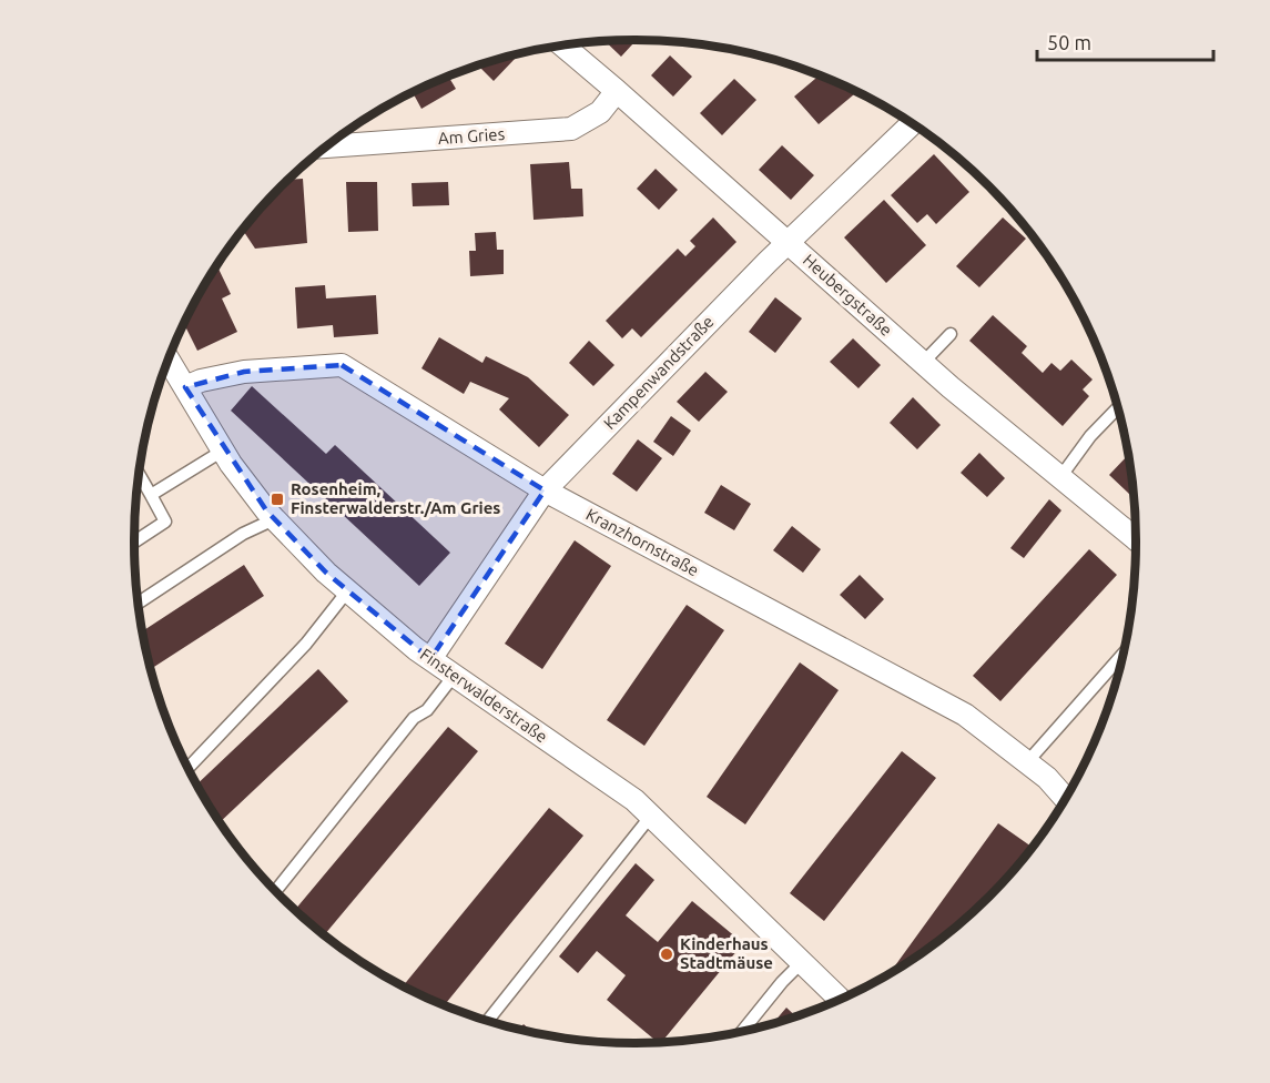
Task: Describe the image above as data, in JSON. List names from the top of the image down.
{
  "streets": {
    "street": [
      "Am Gries",
      "Heubergstraße",
      "Kampenwandstraße",
      "Kranzhornstraße",
      "Finsterwalderstraße"
    ]
  },
  "crossings": [
    ["Am Gries", "Heubergstraße"],
    ["Heubergstraße", "Kampenwandstraße"],
    ["Kampenwandstraße", "Kranzhornstraße"],
    ["Kampenwandstraße", "Finsterwalderstraße"],
    ["Kranzhornstraße", "Finsterwalderstraße"]
  ],
  "places": {
    "transit": ["Rosenheim, Finsterwalderstr./Am Gries"],
    "other": ["Kinderhaus Stadtmäuse"]
  },
  "scale_bar": "50 m"
}
